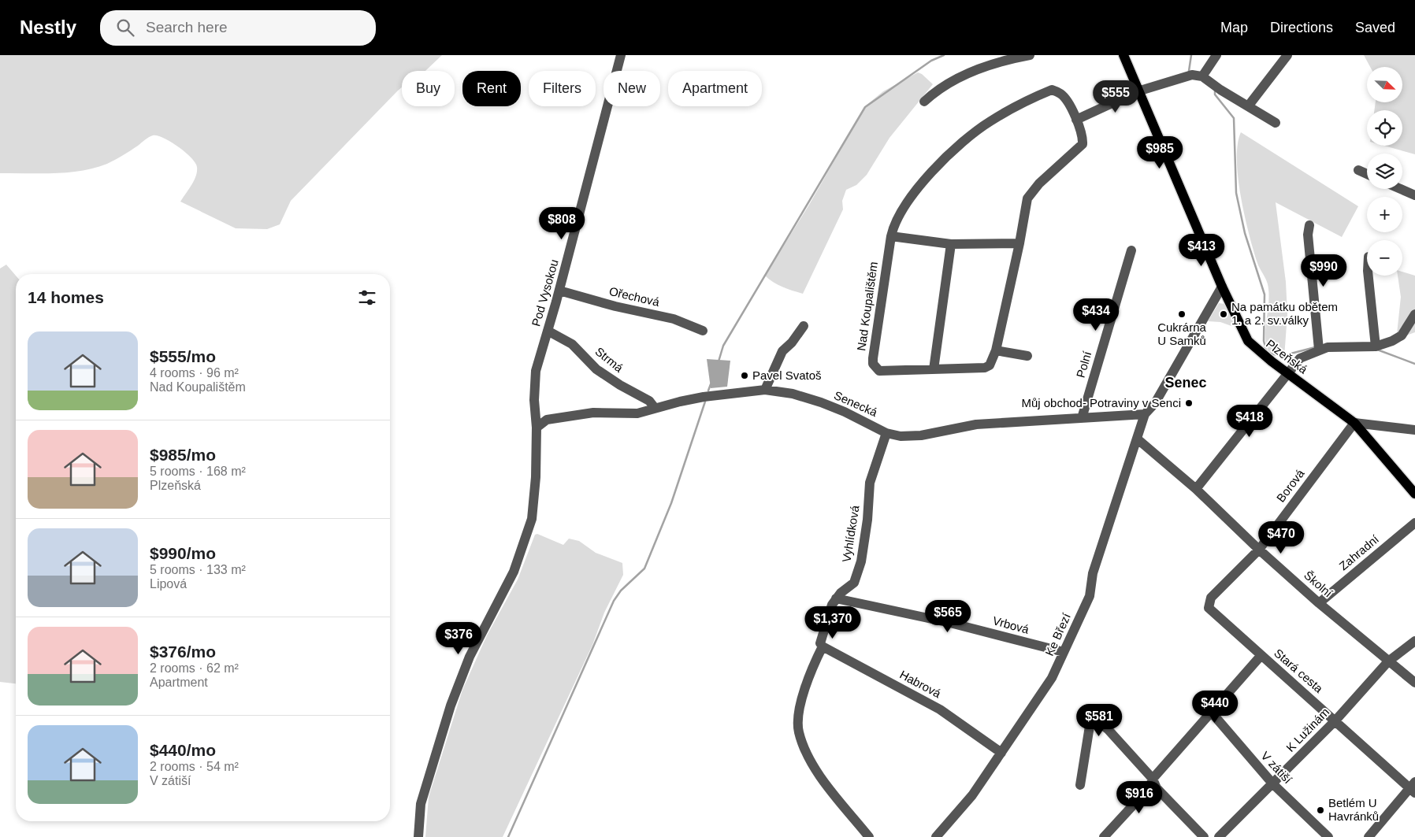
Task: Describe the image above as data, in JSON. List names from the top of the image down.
{
  "streets": {
    "main road": ["Plzeňská"],
    "street": [
      "Pod Vysokou",
      "Ořechová",
      "Nad Koupalištěm",
      "Strmá",
      "Polní",
      "Senecká",
      "Borová",
      "Vyhlídková",
      "Zahradní",
      "Školní",
      "Vrbová",
      "Ke Březí",
      "Stará cesta",
      "Habrová",
      "K Lužinám",
      "V zátiší"
    ]
  },
  "crossings": [
    ["Pod Vysokou", "Ořechová"],
    ["Pod Vysokou", "Strmá"],
    ["Pod Vysokou", "Senecká"],
    ["Plzeňská", "Borová"],
    ["Strmá", "Senecká"],
    ["Polní", "Senecká"],
    ["Senecká", "Vyhlídková"],
    ["Senecká", "Ke Březí"],
    ["Borová", "Školní"],
    ["Borová", "Stará cesta"],
    ["Vyhlídková", "Vrbová"],
    ["Vyhlídková", "Habrová"],
    ["Zahradní", "Školní"],
    ["Školní", "Ke Březí"],
    ["Školní", "K Lužinám"],
    ["Vrbová", "Ke Březí"],
    ["Ke Březí", "Habrová"],
    ["Stará cesta", "K Lužinám"],
    ["K Lužinám", "V zátiší"]
  ],
  "districts": ["Senec"],
  "places": [
    "Cukrárna U Samků",
    "Na památku obětem 1. a 2. sv.války",
    "Pavel Svatoš",
    "Můj obchod- Potraviny v Senci",
    "Betlém U Havránků"
  ],
  "north": "bottom right",
  "page": {
    "header": "Nestly",
    "search": "Search here",
    "nav": ["Map", "Directions", "Saved"],
    "map_buttons": ["+", "−"],
    "chip": [
      "Buy",
      "Rent",
      "Filters",
      "New",
      "Apartment"
    ],
    "price": [
      "$555",
      "$985",
      "$808",
      "$413",
      "$990",
      "$434",
      "$418",
      "$470",
      "$565",
      "$1,370",
      "$376",
      "$440",
      "$581",
      "$916"
    ],
    "heading": "14 homes",
    "list": [
      {
        "name": "$555/mo",
        "note": "4 rooms · 96 m² · Nad Koupalištěm"
      },
      {
        "name": "$985/mo",
        "note": "5 rooms · 168 m² · Plzeňská"
      },
      {
        "name": "$990/mo",
        "note": "5 rooms · 133 m² · Lipová"
      },
      {
        "name": "$376/mo",
        "note": "2 rooms · 62 m² · Apartment"
      },
      {
        "name": "$440/mo",
        "note": "2 rooms · 54 m² · V zátiší"
      }
    ]
  }
}
